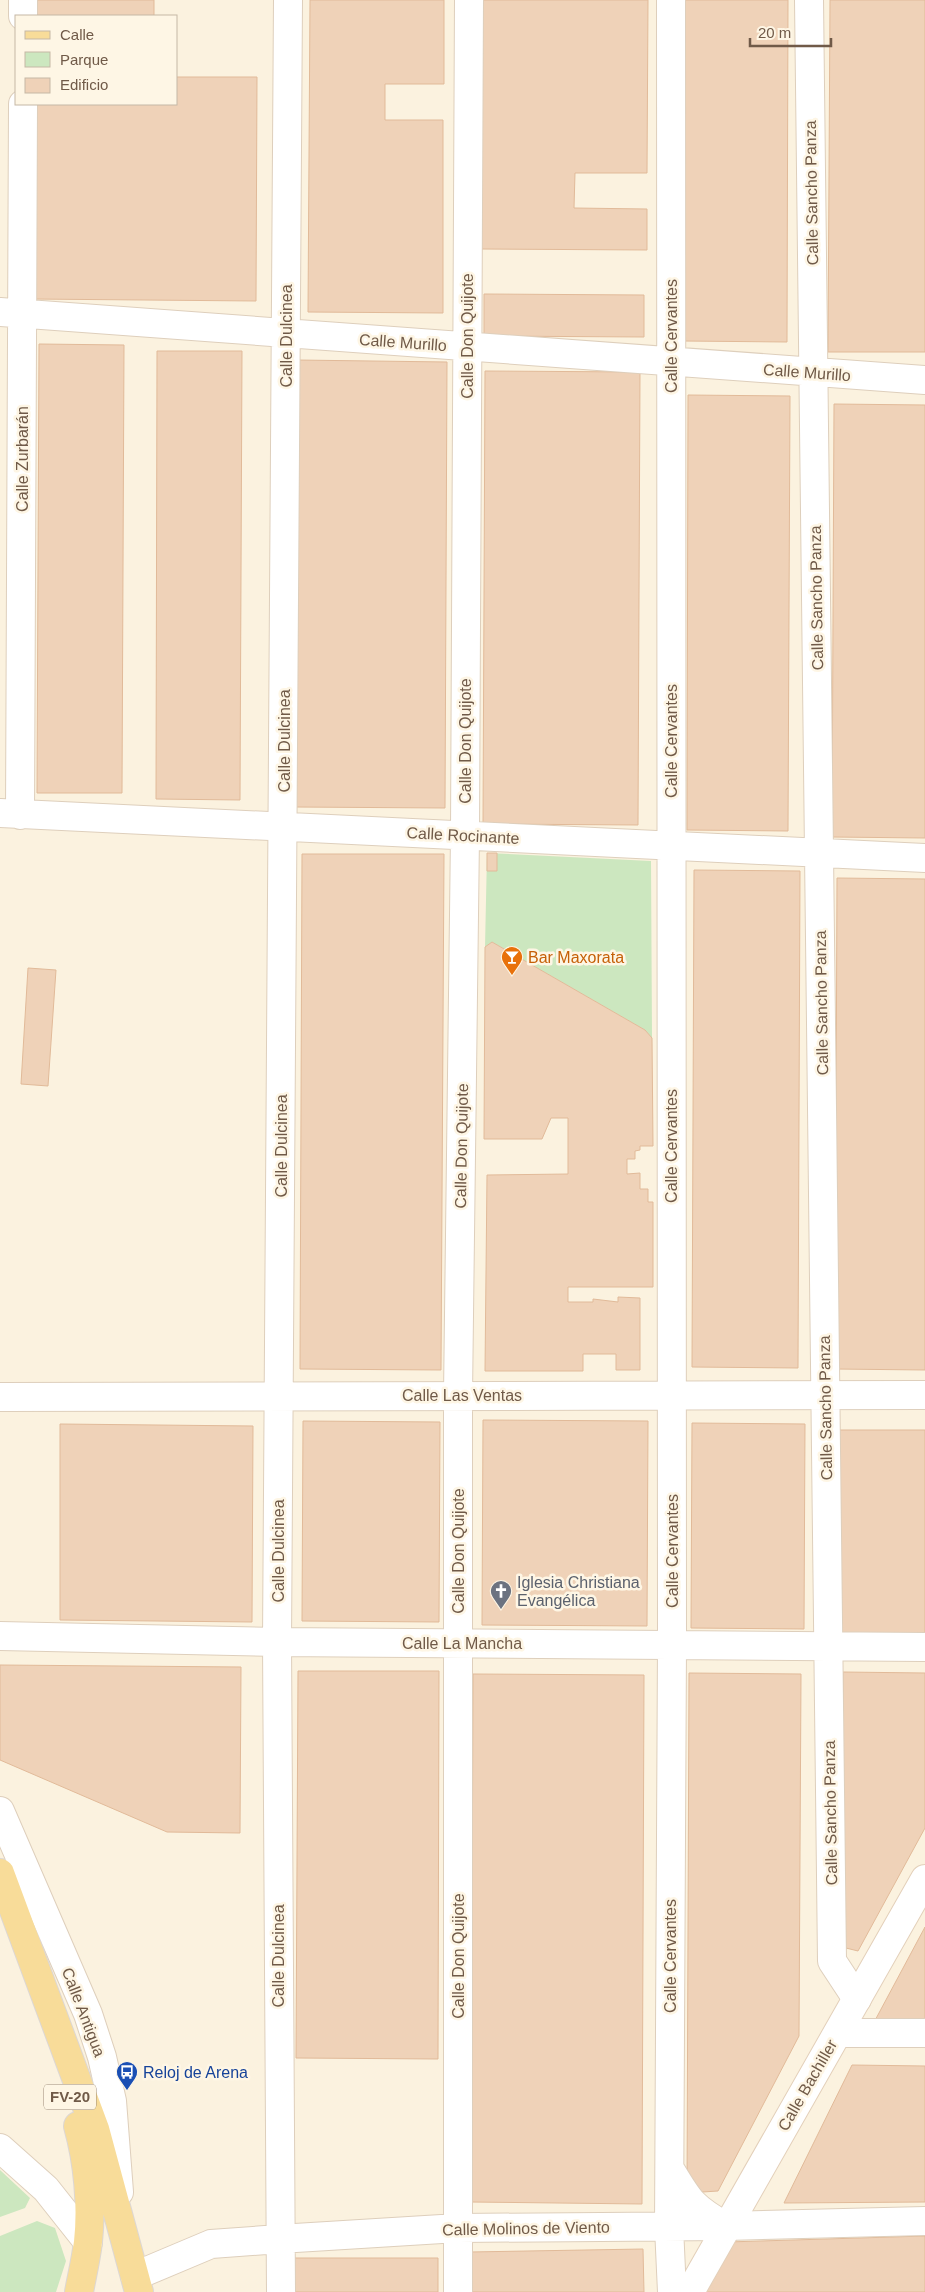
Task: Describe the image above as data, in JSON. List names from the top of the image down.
{
  "streets": {
    "main road": ["FV-20"],
    "street": [
      "Calle Sancho Panza",
      "Calle Dulcinea",
      "Calle Don Quijote",
      "Calle Cervantes",
      "Calle Murillo",
      "Calle Zurbarán",
      "Calle Rocinante",
      "Calle Las Ventas",
      "Calle La Mancha",
      "Calle Antigua",
      "Calle Bachiller",
      "Calle Molinos de Viento"
    ]
  },
  "crossings": [
    ["Calle Sancho Panza", "Calle Murillo"],
    ["Calle Sancho Panza", "Calle Rocinante"],
    ["Calle Sancho Panza", "Calle Las Ventas"],
    ["Calle Sancho Panza", "Calle La Mancha"],
    ["Calle Sancho Panza", "Calle Bachiller"],
    ["Calle Dulcinea", "Calle Murillo"],
    ["Calle Dulcinea", "Calle Rocinante"],
    ["Calle Dulcinea", "Calle Las Ventas"],
    ["Calle Dulcinea", "Calle La Mancha"],
    ["Calle Dulcinea", "Calle Molinos de Viento"],
    ["Calle Don Quijote", "Calle Murillo"],
    ["Calle Don Quijote", "Calle Rocinante"],
    ["Calle Don Quijote", "Calle Las Ventas"],
    ["Calle Don Quijote", "Calle La Mancha"],
    ["Calle Don Quijote", "Calle Molinos de Viento"],
    ["Calle Cervantes", "Calle Murillo"],
    ["Calle Cervantes", "Calle Rocinante"],
    ["Calle Cervantes", "Calle Las Ventas"],
    ["Calle Cervantes", "Calle La Mancha"],
    ["Calle Cervantes", "Calle Molinos de Viento"],
    ["Calle Murillo", "Calle Zurbarán"],
    ["Calle Zurbarán", "Calle Rocinante"],
    ["Calle Antigua", "FV-20"],
    ["Calle Bachiller", "Calle Molinos de Viento"],
    ["FV-20", "Calle Molinos de Viento"]
  ],
  "places": {
    "bar": ["Bar Maxorata"],
    "church": ["Iglesia Christiana Evangélica"],
    "bus stop": ["Reloj de Arena"]
  },
  "legend": ["Calle", "Parque", "Edificio"],
  "scale_bar": "20 m"
}
